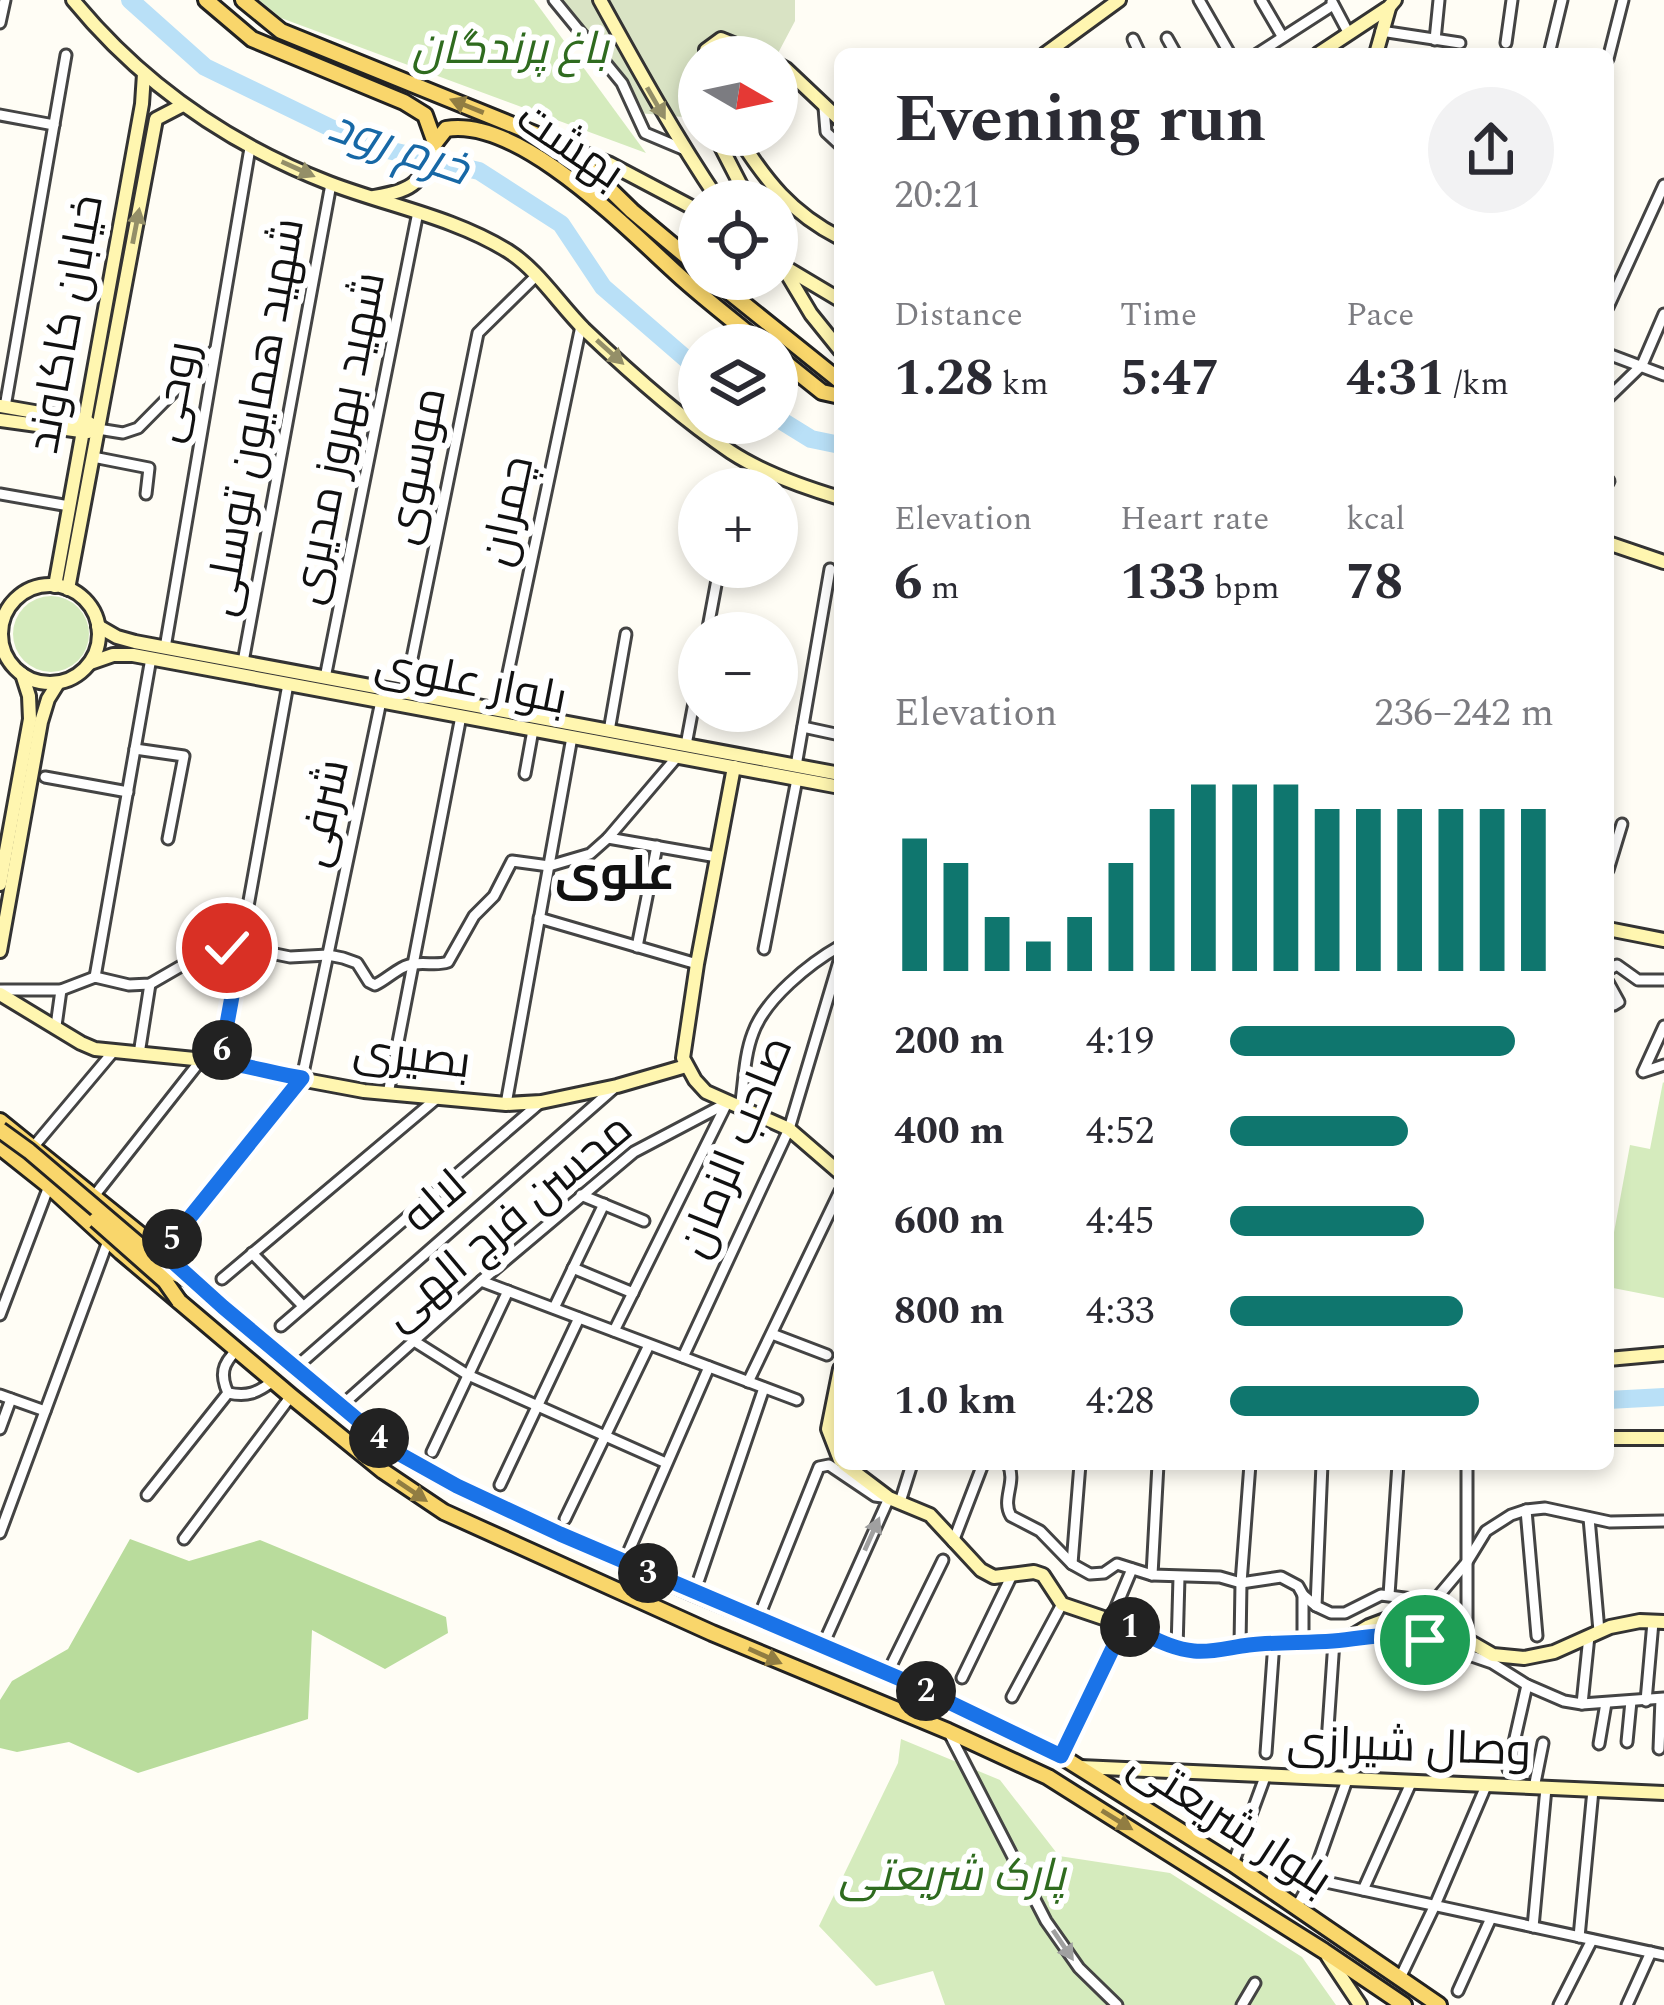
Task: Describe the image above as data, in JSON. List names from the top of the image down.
{
  "streets": {
    "main road": [
      "بهشت",
      "خیابان کاکاوند",
      "بلوار علوی",
      "بصیری",
      "وصال شیرازی",
      "بلوار شریعتی"
    ],
    "street": [
      "روحی",
      "شهید همایون توسلی",
      "شهید بهروز مدیری",
      "موسوی",
      "چمران",
      "شرفی",
      "صاحب الزمان",
      "لاله",
      "محسن فرج الهی"
    ]
  },
  "crossings": [
    ["خیابان کاکاوند", "بلوار علوی"],
    ["روحی", "بلوار علوی"],
    ["شهید همایون توسلی", "بلوار علوی"],
    ["شهید بهروز مدیری", "بلوار علوی"],
    ["موسوی", "بلوار علوی"],
    ["چمران", "بلوار علوی"],
    ["بلوار علوی", "شرفی"],
    ["شرفی", "بصیری"],
    ["بصیری", "لاله"],
    ["لاله", "بلوار شریعتی"],
    ["محسن فرج الهی", "بلوار شریعتی"],
    ["وصال شیرازی", "بلوار شریعتی"]
  ],
  "districts": ["علوی"],
  "water": ["خرم رود"],
  "parks": ["باغ پرندگان", "پارک شریعتی"],
  "north": "right",
  "page": {
    "map_buttons": ["+", "−"],
    "heading": ["Evening run", "20:21"],
    "stats": [
      ["Distance", "1.28 km"],
      ["Time", "5:47"],
      ["Pace", "4:31 /km"],
      ["Elevation", "6 m"],
      ["Heart rate", "133 bpm"],
      ["kcal", "78"]
    ],
    "chart": ["Elevation", "236–242 m"],
    "list": [
      {
        "name": "200 m",
        "note": "4:19"
      },
      {
        "name": "400 m",
        "note": "4:52"
      },
      {
        "name": "600 m",
        "note": "4:45"
      },
      {
        "name": "800 m",
        "note": "4:33"
      },
      {
        "name": "1.0 km",
        "note": "4:28"
      }
    ],
    "pins": [
      "6",
      "5",
      "4",
      "3",
      "1",
      "2"
    ]
  }
}
